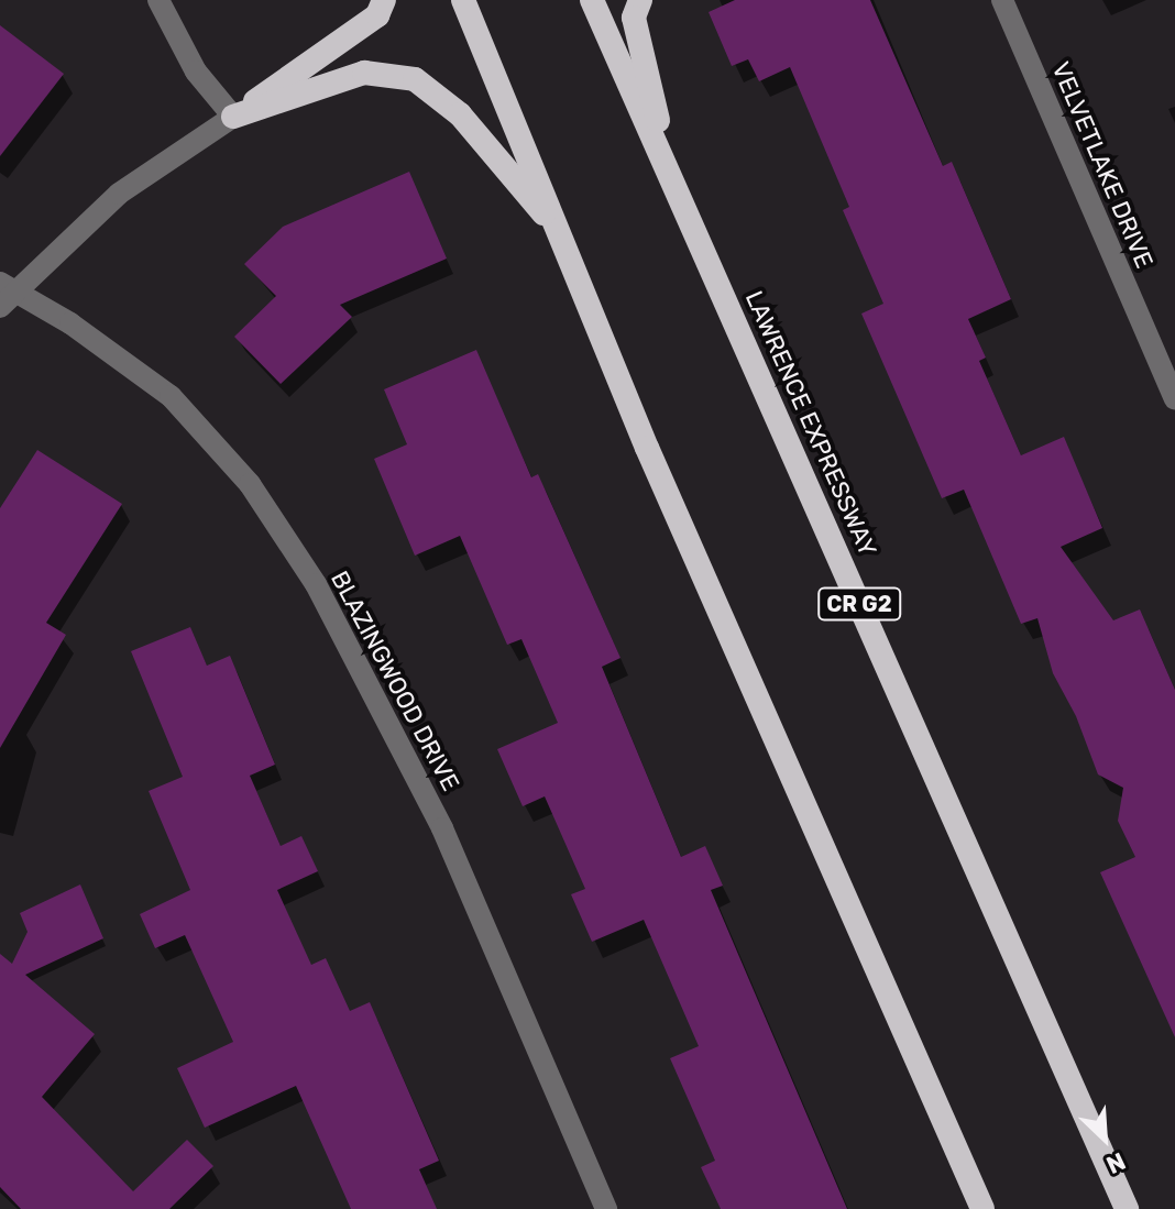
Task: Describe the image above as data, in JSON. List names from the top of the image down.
{
  "streets": {
    "highway": ["LAWRENCE EXPRESSWAY", "CR G2"],
    "street": ["VELVETLAKE DRIVE", "BLAZINGWOOD DRIVE"]
  },
  "north": "bottom right"
}
